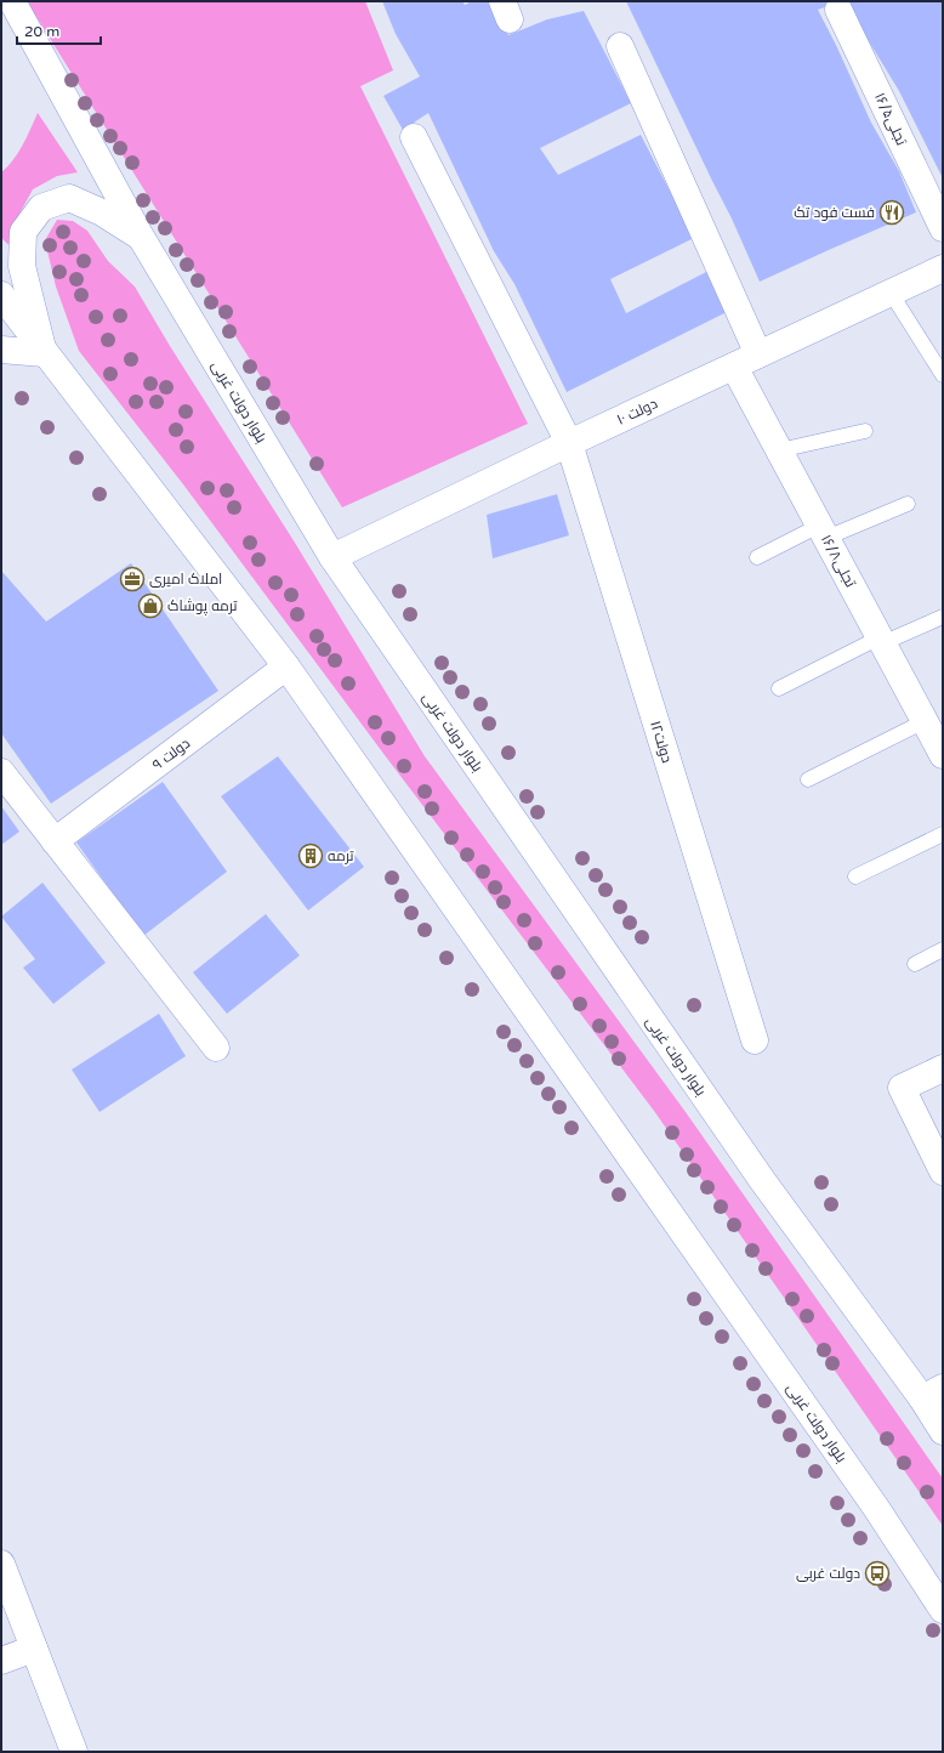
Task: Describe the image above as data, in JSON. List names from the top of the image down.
{
  "streets": {
    "street": [
      "تجلی۱۶/۵",
      "بلوار دولت غربی",
      "۱۰ دولت",
      "تجلی۱۶/۸",
      "۱۲دولت",
      "۹ دولت"
    ]
  },
  "crossings": [
    ["بلوار دولت غربی", "۱۰ دولت"],
    ["بلوار دولت غربی", "۹ دولت"],
    ["۱۰ دولت", "تجلی۱۶/۸"],
    ["۱۰ دولت", "۱۲دولت"]
  ],
  "places": {
    "restaurant": ["فست فود تک"],
    "office": ["املاک امیری"],
    "shop": ["ترمه پوشاک"],
    "building": ["ترمه"],
    "bus stop": ["دولت غربی"]
  },
  "scale_bar": "20 m"
}
